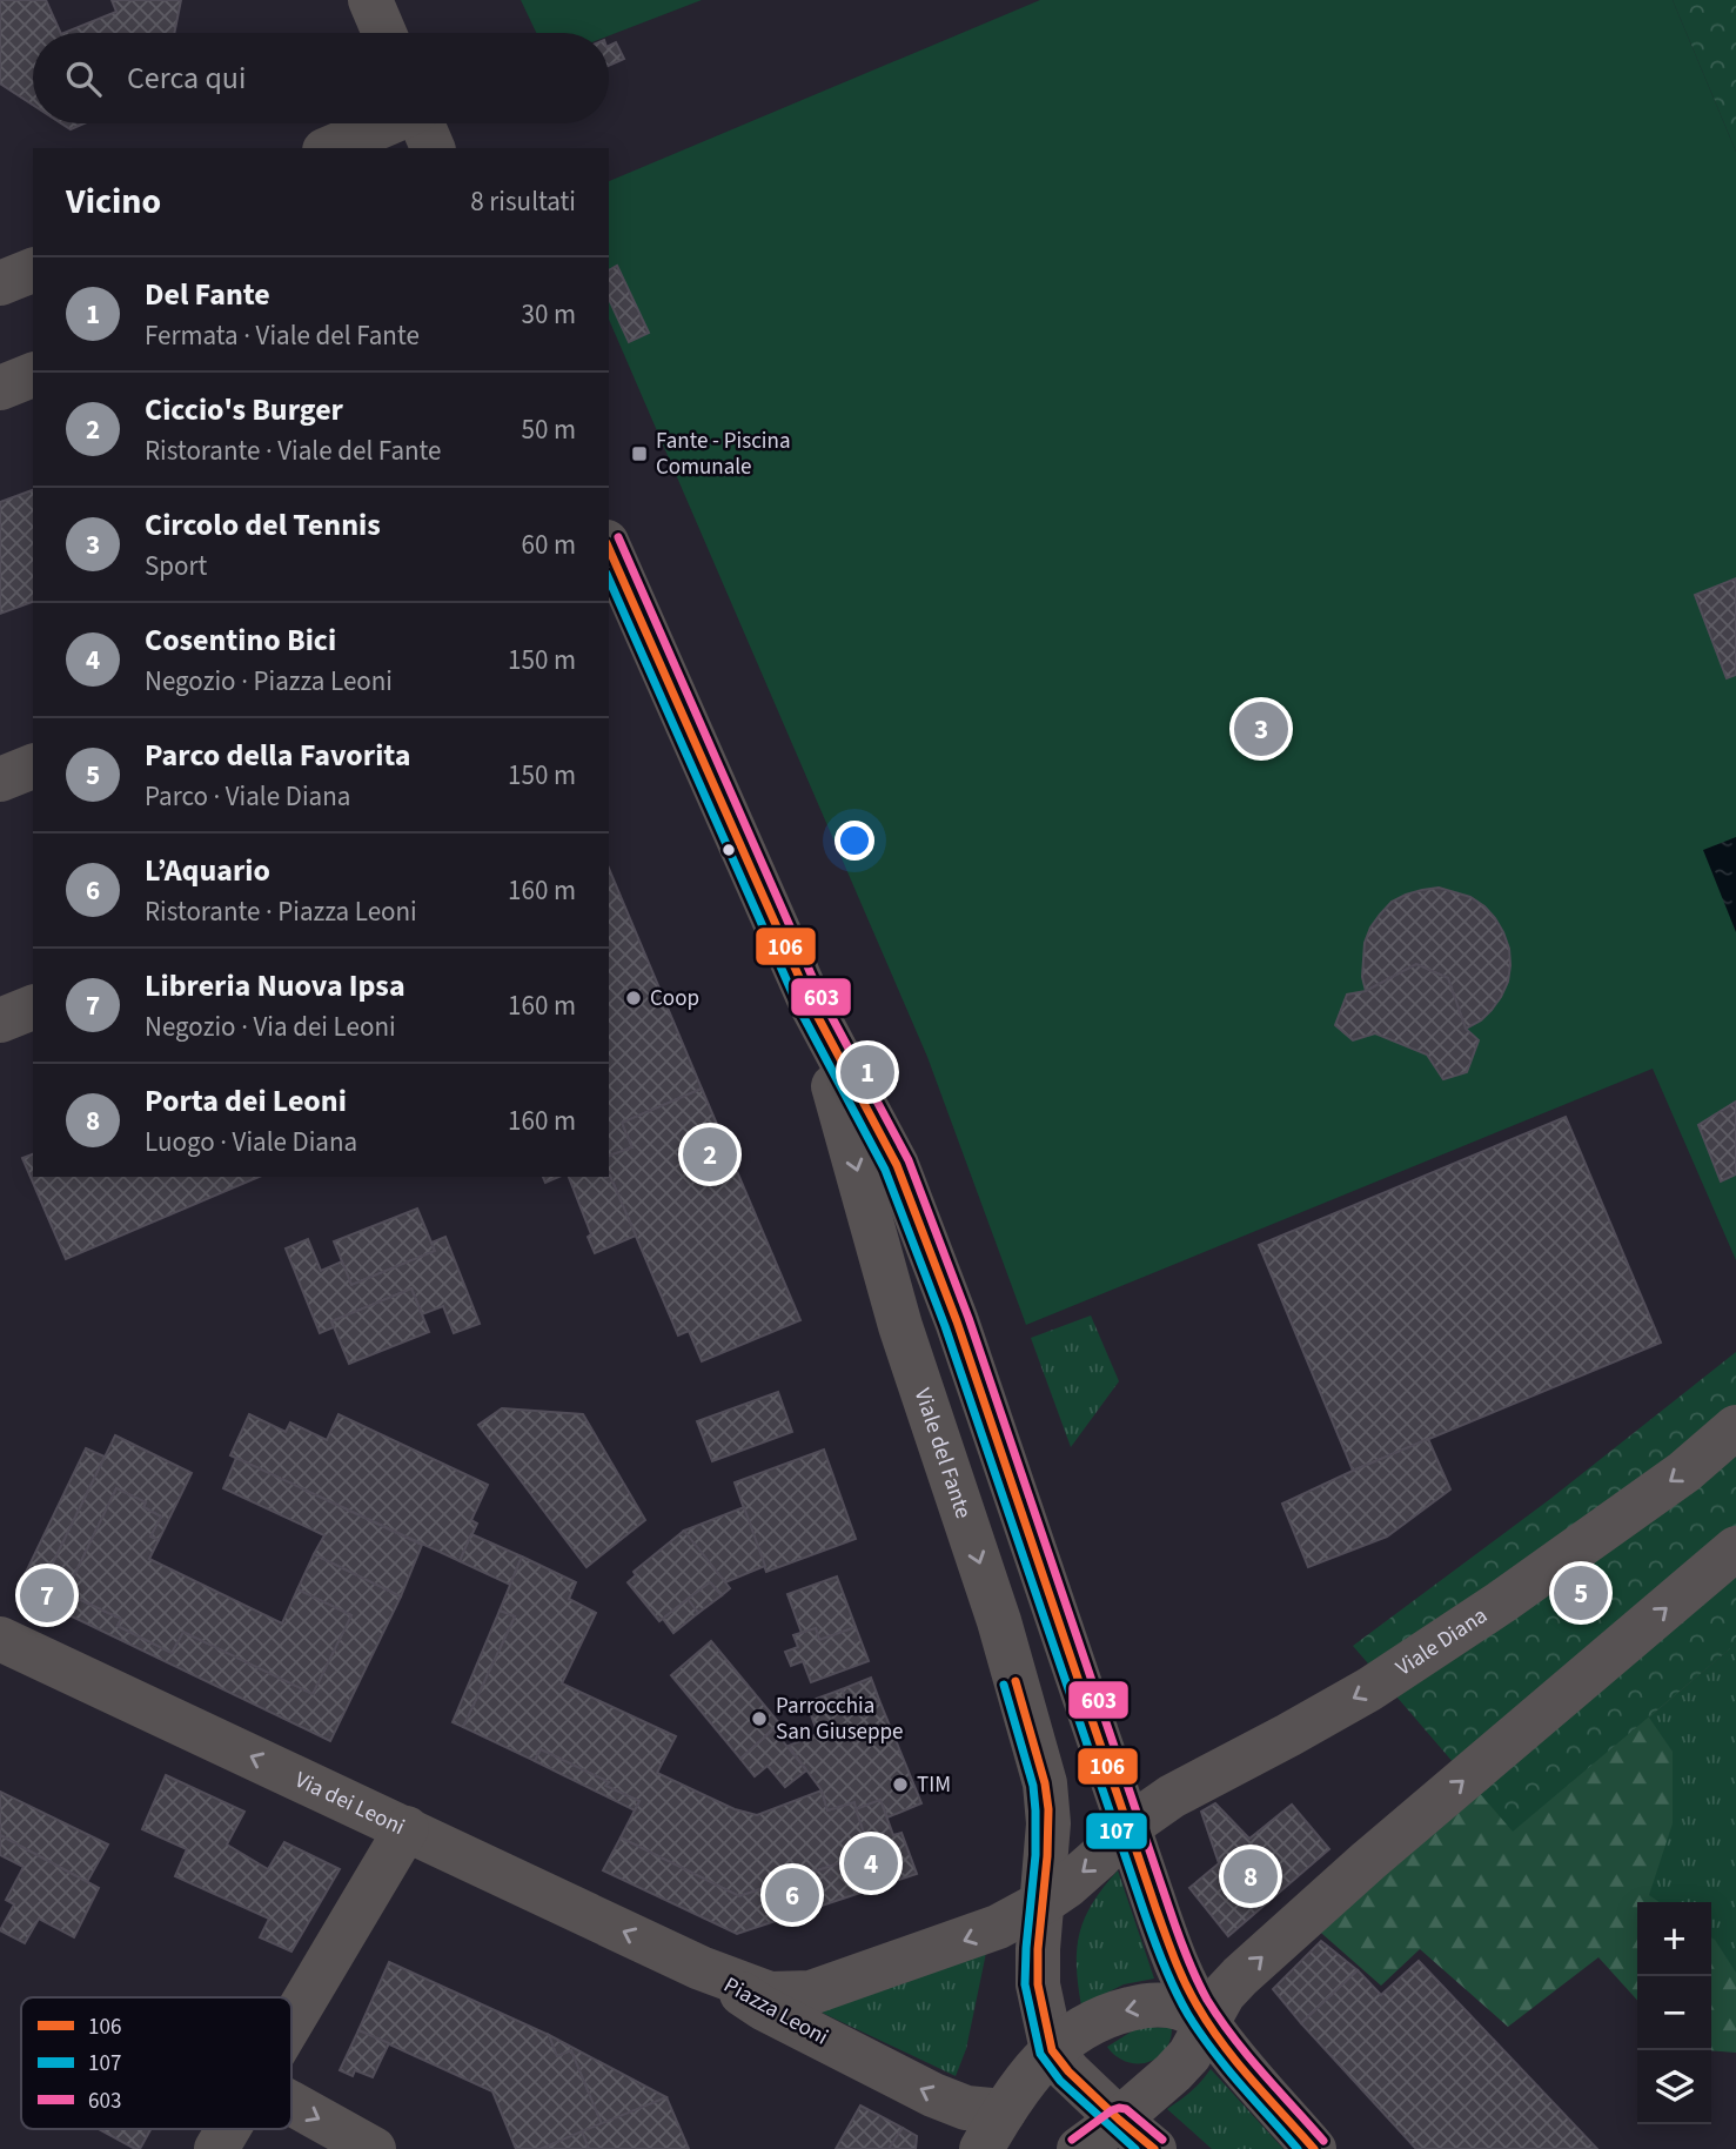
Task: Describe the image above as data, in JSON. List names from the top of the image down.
{
  "streets": {
    "street": [
      "Viale del Fante",
      "Viale Diana",
      "Via dei Leoni",
      "Piazza Leoni"
    ]
  },
  "crossings": [
    ["Viale del Fante", "Viale Diana"],
    ["Viale del Fante", "Piazza Leoni"],
    ["Viale Diana", "Piazza Leoni"],
    ["Via dei Leoni", "Piazza Leoni"]
  ],
  "one_way": ["Via dei Leoni", "Piazza Leoni"],
  "places": {
    "transit": ["Fante - Piscina Comunale"],
    "other": ["Coop", "Parrocchia San Giuseppe", "TIM"]
  },
  "lines": ["transit line 603", "transit line 106", "transit line 107"],
  "legend": ["106", "107", "603"],
  "page": {
    "search": "Cerca qui",
    "heading": ["Vicino", "8 risultati"],
    "list": [
      {
        "mark": "1",
        "name": "Del Fante",
        "note": "Fermata · Viale del Fante",
        "value": "30 m"
      },
      {
        "mark": "2",
        "name": "Ciccio's Burger",
        "note": "Ristorante · Viale del Fante",
        "value": "50 m"
      },
      {
        "mark": "3",
        "name": "Circolo del Tennis",
        "note": "Sport",
        "value": "60 m"
      },
      {
        "mark": "4",
        "name": "Cosentino Bici",
        "note": "Negozio · Piazza Leoni",
        "value": "150 m"
      },
      {
        "mark": "5",
        "name": "Parco della Favorita",
        "note": "Parco · Viale Diana",
        "value": "150 m"
      },
      {
        "mark": "6",
        "name": "L’Aquario",
        "note": "Ristorante · Piazza Leoni",
        "value": "160 m"
      },
      {
        "mark": "7",
        "name": "Libreria Nuova Ipsa",
        "note": "Negozio · Via dei Leoni",
        "value": "160 m"
      },
      {
        "mark": "8",
        "name": "Porta dei Leoni",
        "note": "Luogo · Viale Diana",
        "value": "160 m"
      }
    ],
    "pins": [
      "3",
      "1",
      "2",
      "5",
      "7",
      "4",
      "8",
      "6"
    ],
    "map_buttons": ["+", "−"]
  }
}
